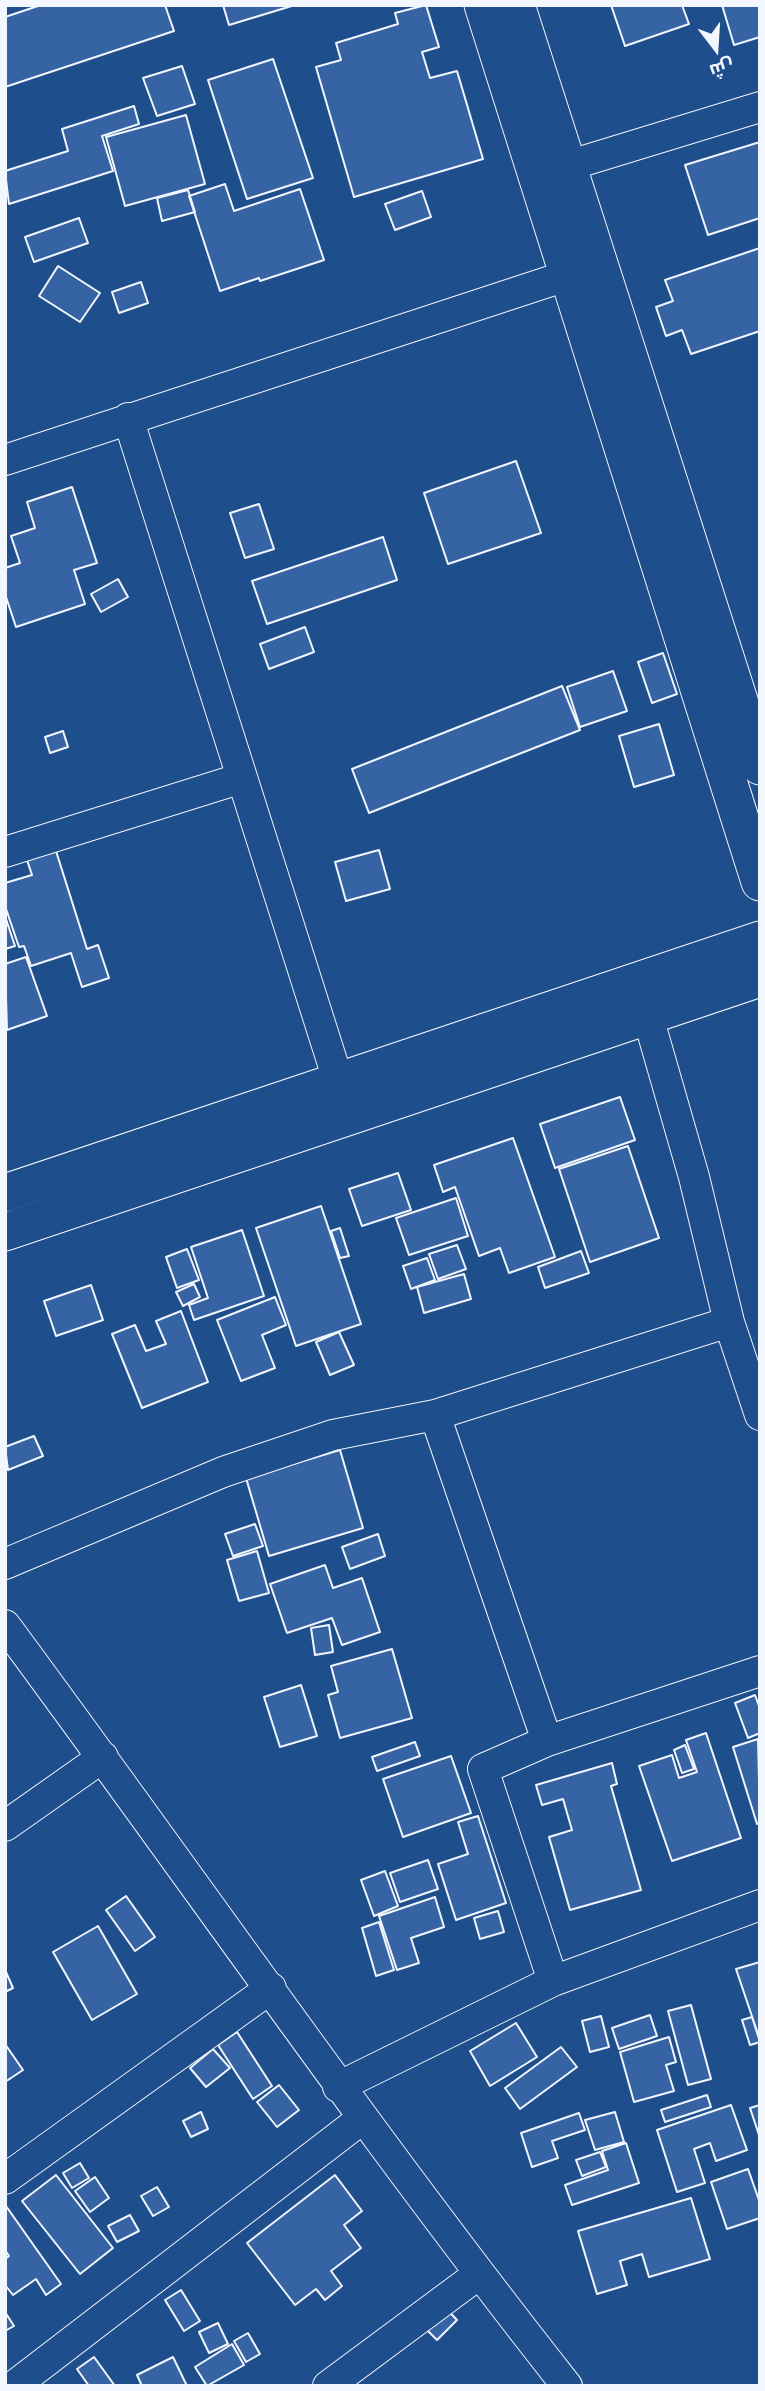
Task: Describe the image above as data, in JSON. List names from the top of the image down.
{
  "north": "bottom"
}
